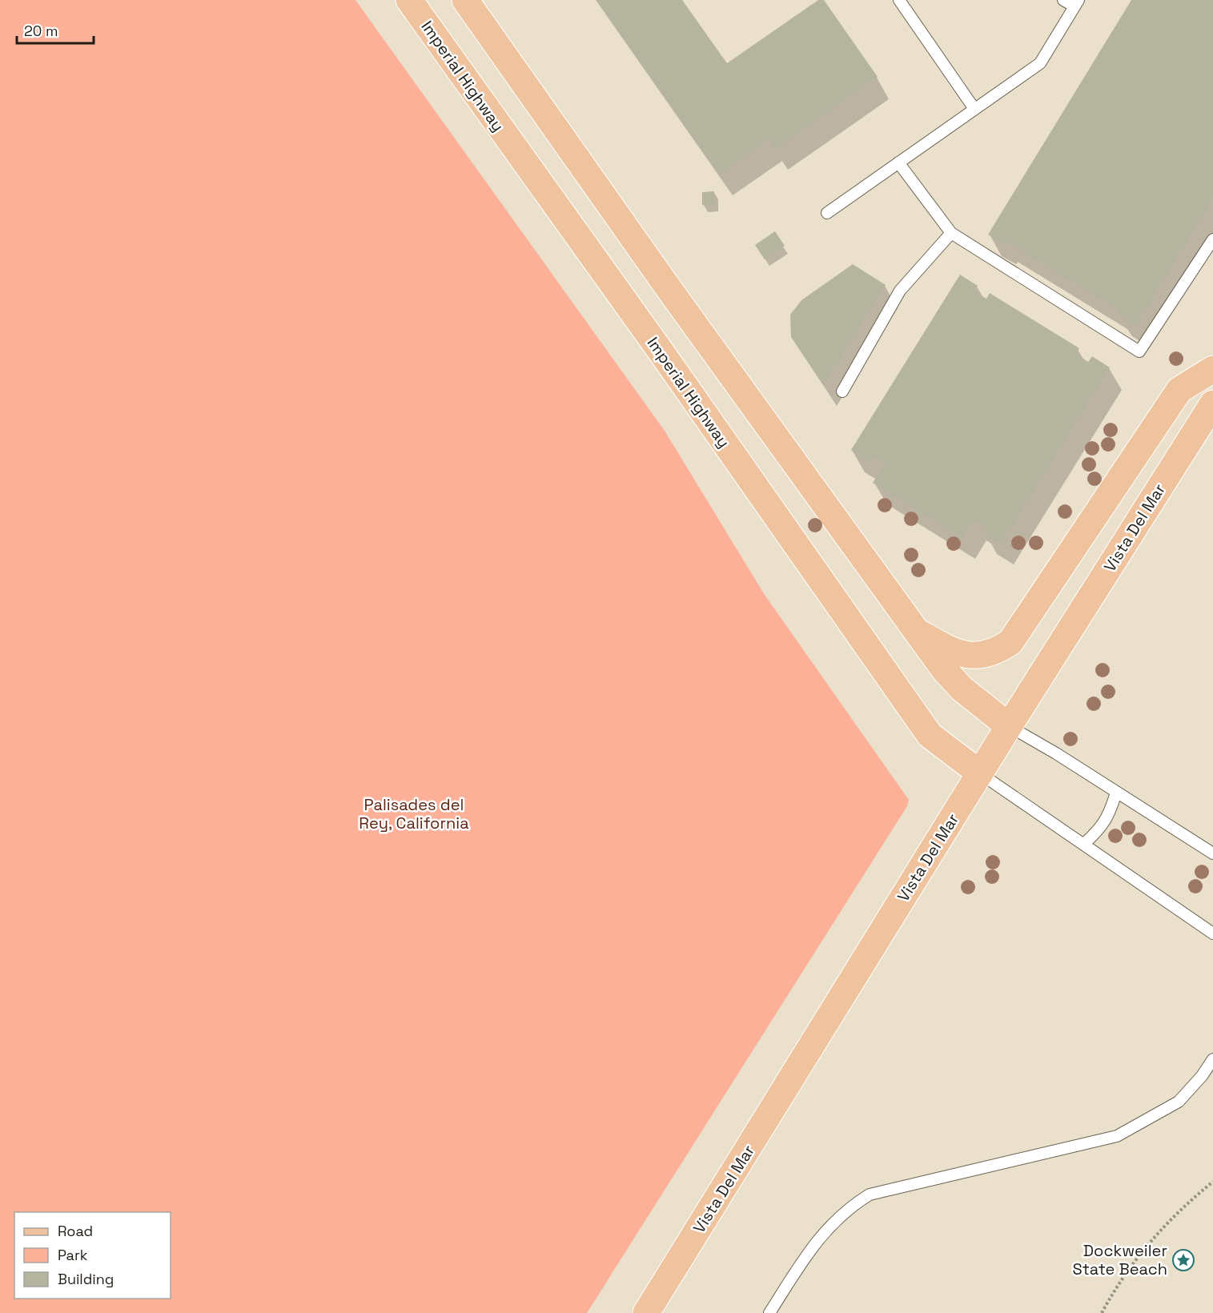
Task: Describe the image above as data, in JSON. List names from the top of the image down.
{
  "streets": {
    "main road": ["Imperial Highway", "Vista Del Mar"]
  },
  "crossings": [
    ["Imperial Highway", "Vista Del Mar"]
  ],
  "parks": ["Palisades del Rey, California"],
  "places": {
    "place": ["Dockweiler State Beach"]
  },
  "legend": ["Road", "Park", "Building"],
  "scale_bar": "20 m"
}
